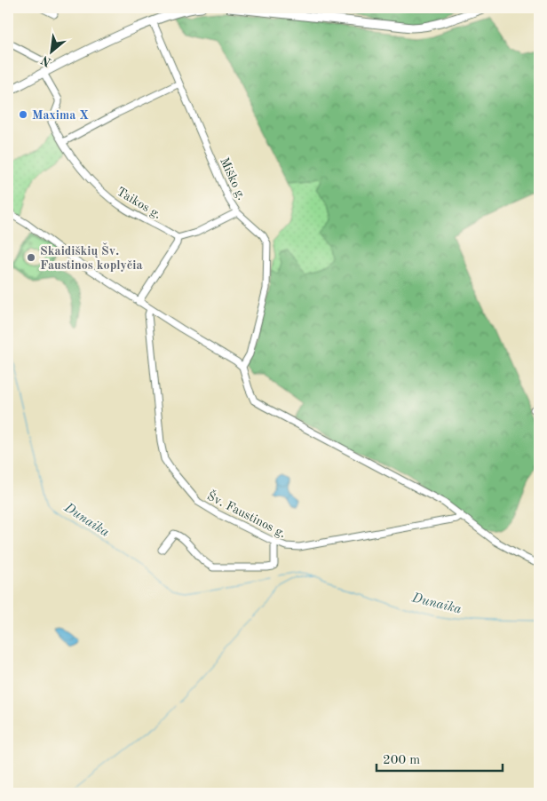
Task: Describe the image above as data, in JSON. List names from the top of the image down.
{
  "streets": {
    "street": ["Miško g.", "Taikos g.", "Šv. Faustinos g."]
  },
  "water": ["Dunaika"],
  "places": ["Maxima X", "Skaidiškių Šv. Faustinos koplyčia"],
  "scale_bar": "200 m",
  "north": "bottom left"
}
